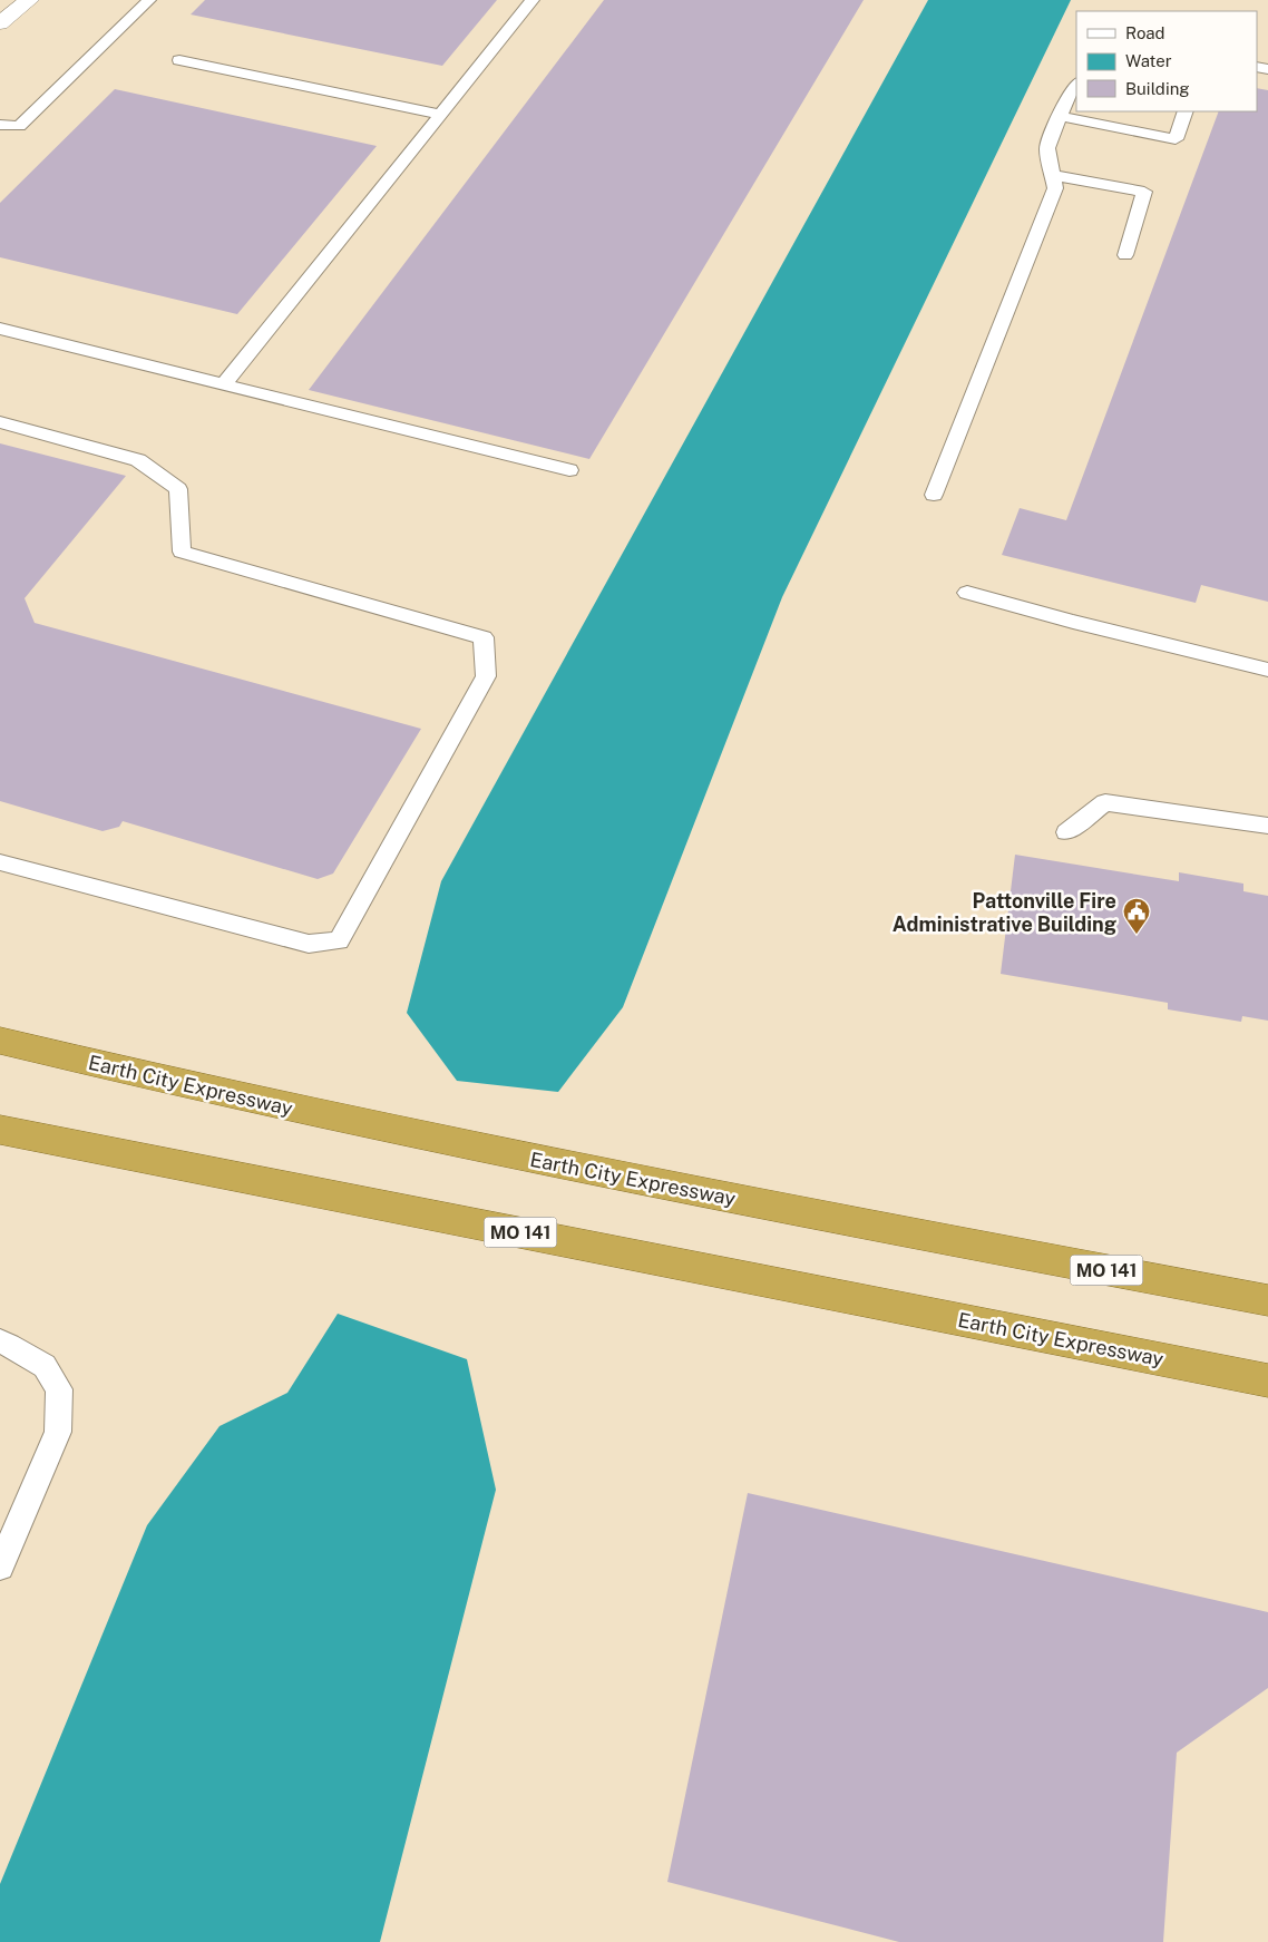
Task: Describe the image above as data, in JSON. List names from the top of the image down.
{
  "streets": {
    "highway": ["Earth City Expressway", "MO 141"]
  },
  "places": {
    "public building": ["Pattonville Fire Administrative Building"]
  },
  "legend": ["Road", "Water", "Building"]
}
